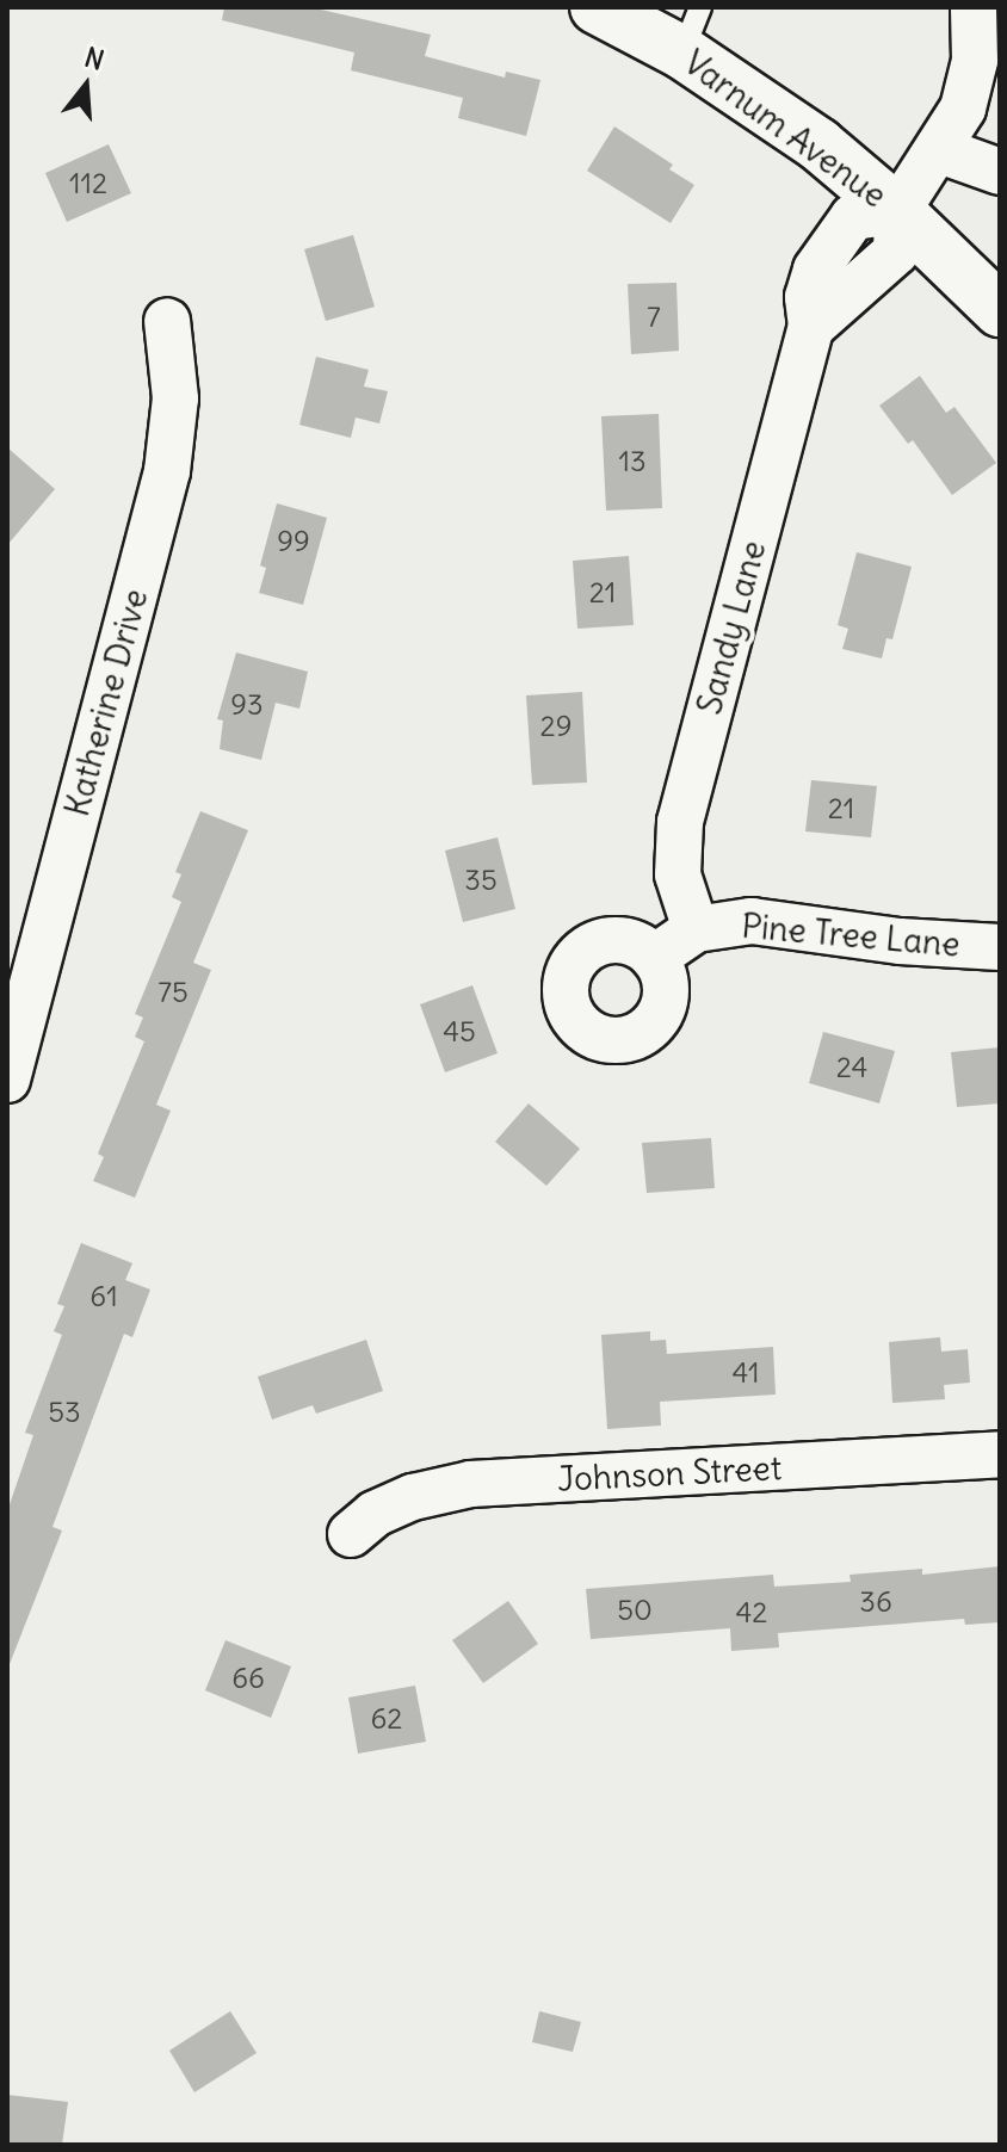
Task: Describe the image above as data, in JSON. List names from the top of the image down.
{
  "streets": {
    "main road": ["Varnum Avenue"],
    "street": [
      "Sandy Lane",
      "Katherine Drive",
      "Pine Tree Lane",
      "Johnson Street"
    ]
  },
  "crossings": [
    ["Varnum Avenue", "Sandy Lane"],
    ["Sandy Lane", "Pine Tree Lane"]
  ],
  "house_numbers": [
    "112",
    "7",
    "13",
    "99",
    "21",
    "93",
    "29",
    "21",
    "35",
    "75",
    "45",
    "24",
    "61",
    "41",
    "53",
    "36",
    "50",
    "42",
    "66",
    "62"
  ],
  "north": "top"
}
